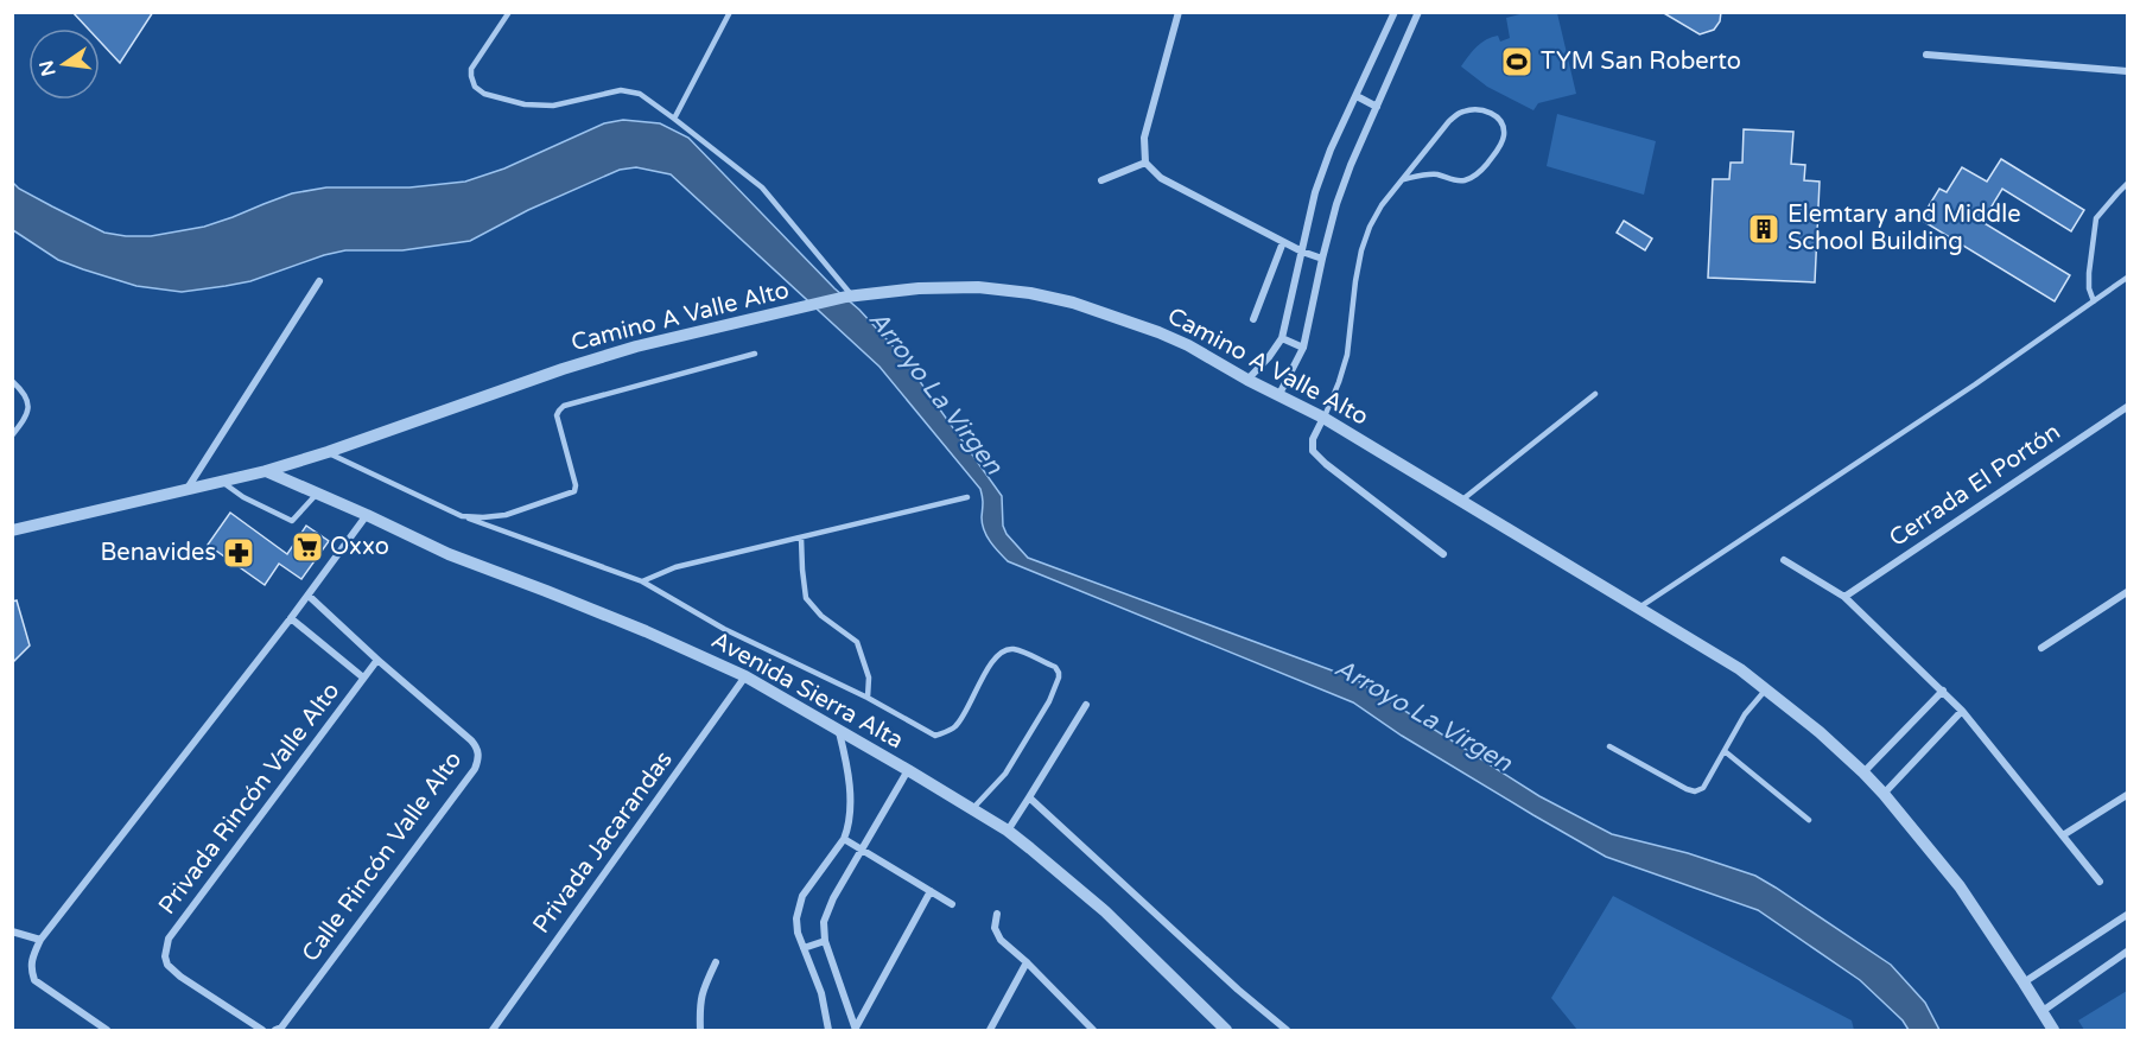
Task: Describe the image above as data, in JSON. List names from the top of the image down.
{
  "streets": {
    "street": [
      "Camino A Valle Alto",
      "Cerrada El Portón",
      "Avenida Sierra Alta",
      "Privada Rincón Valle Alto",
      "Privada Jacarandas",
      "Calle Rincón Valle Alto"
    ]
  },
  "crossings": [
    ["Camino A Valle Alto", "Avenida Sierra Alta"],
    ["Avenida Sierra Alta", "Privada Jacarandas"],
    ["Privada Rincón Valle Alto", "Calle Rincón Valle Alto"]
  ],
  "water": ["Arroyo La Virgen"],
  "places": {
    "sports": ["TYM San Roberto"],
    "building": ["Elemtary and Middle School Building"],
    "supermarket": ["Oxxo"],
    "pharmacy": ["Benavides"]
  },
  "north": "left"
}
